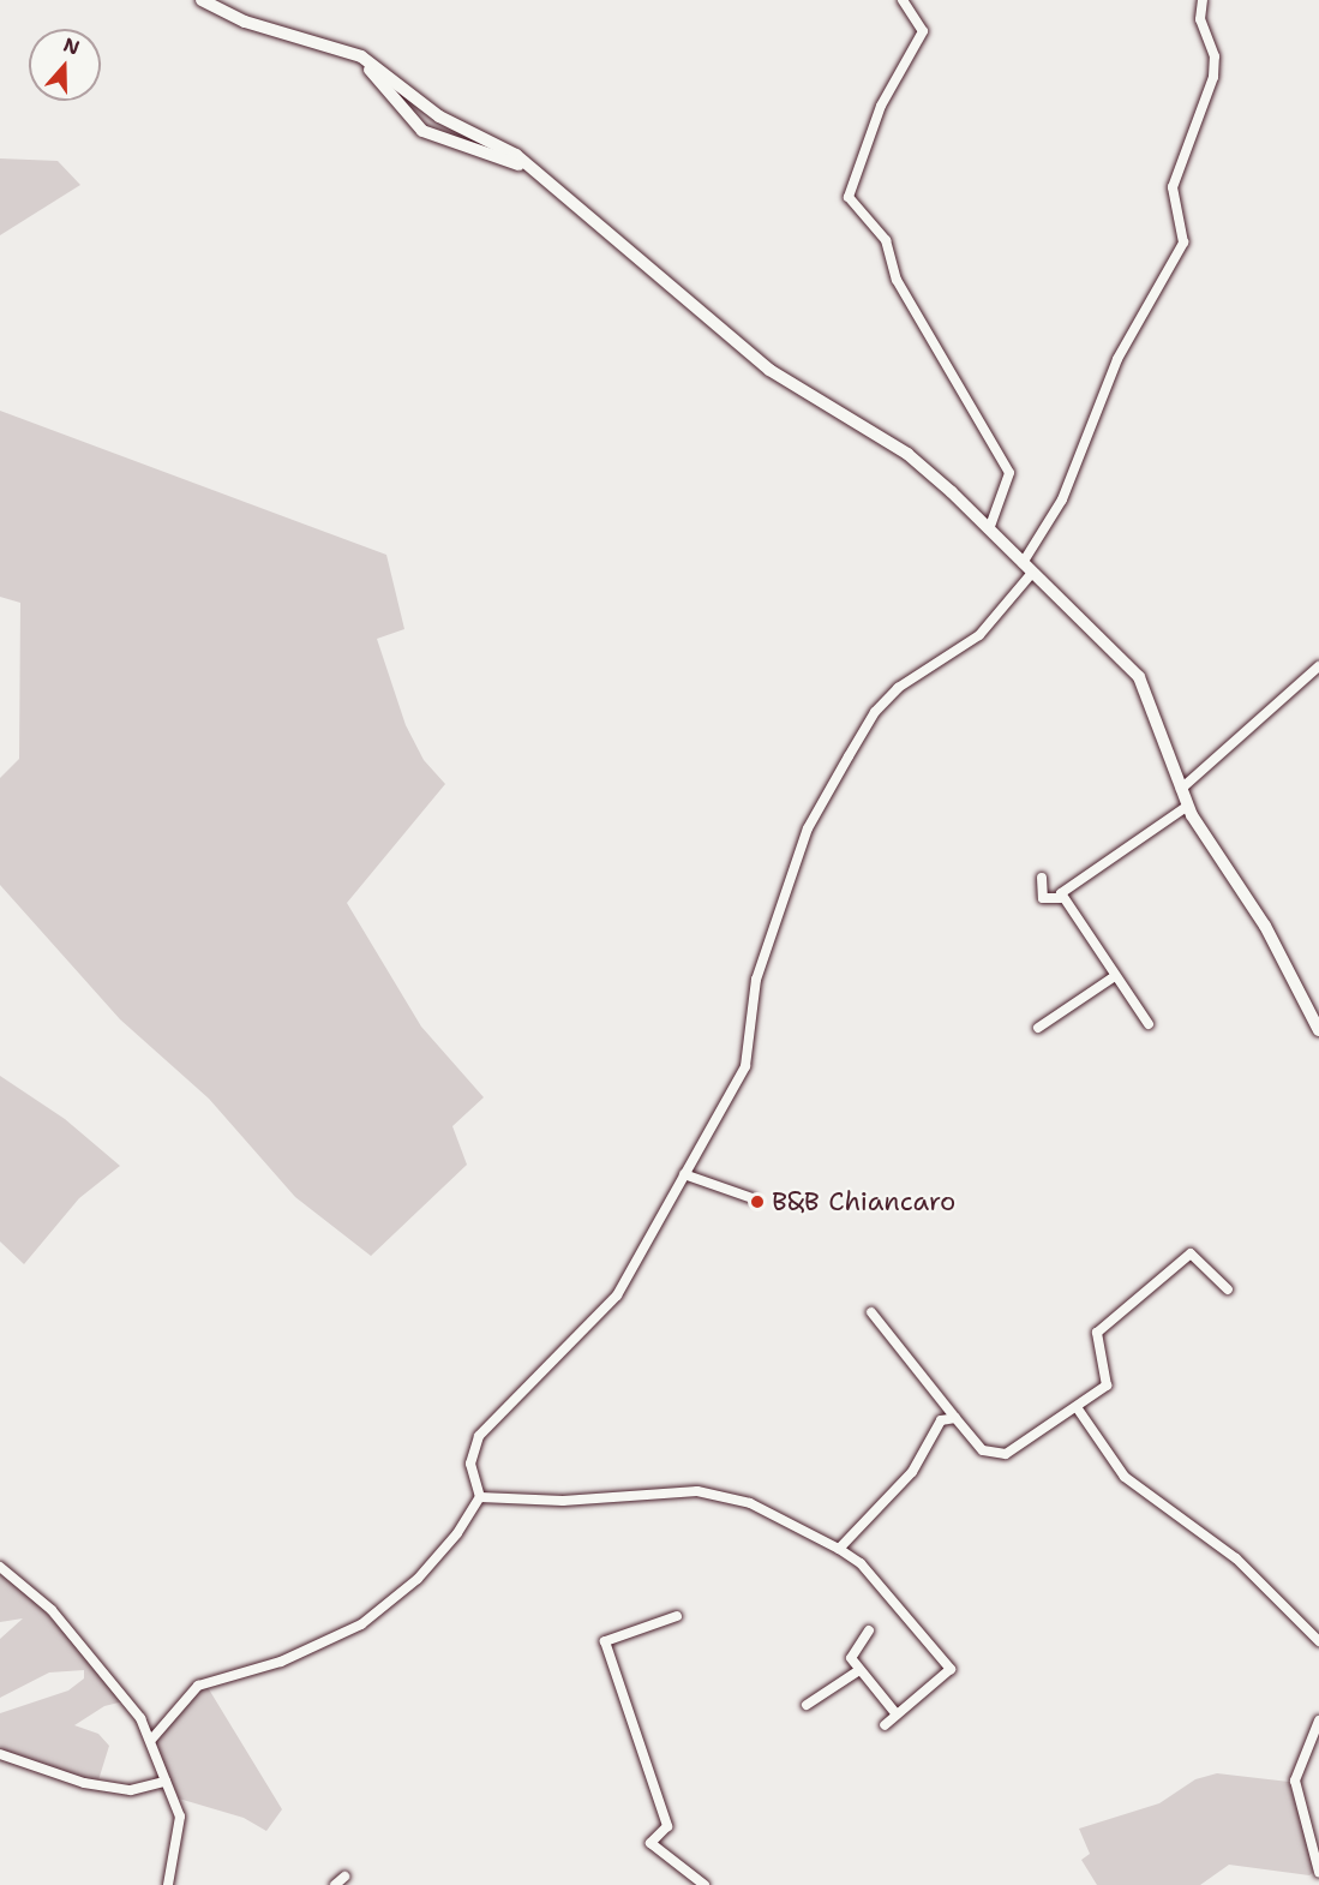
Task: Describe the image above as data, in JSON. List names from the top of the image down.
{
  "places": ["B&B Chiancaro"],
  "north": "top"
}
